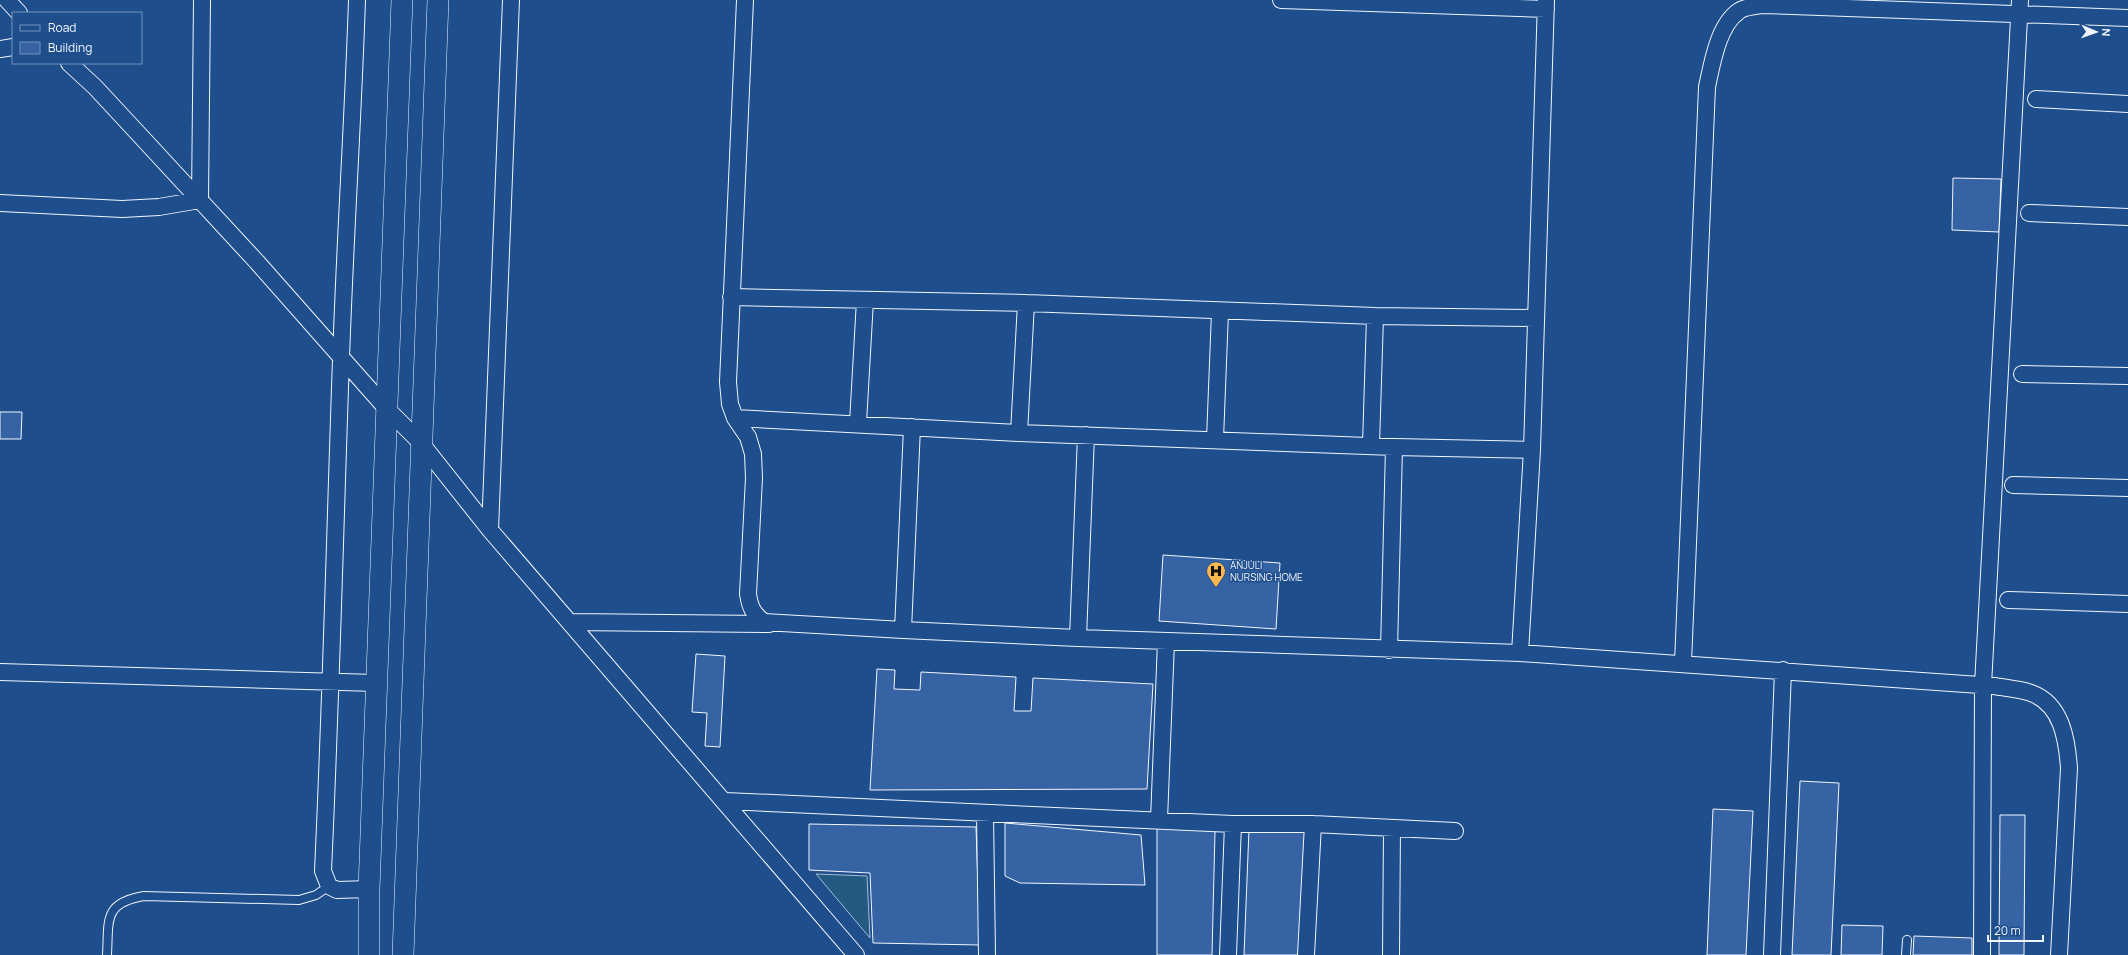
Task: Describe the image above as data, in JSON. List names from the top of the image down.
{
  "places": {
    "hospital": ["ANJULI NURSING HOME"]
  },
  "legend": ["Road", "Building"],
  "scale_bar": "20 m",
  "north": "right"
}
